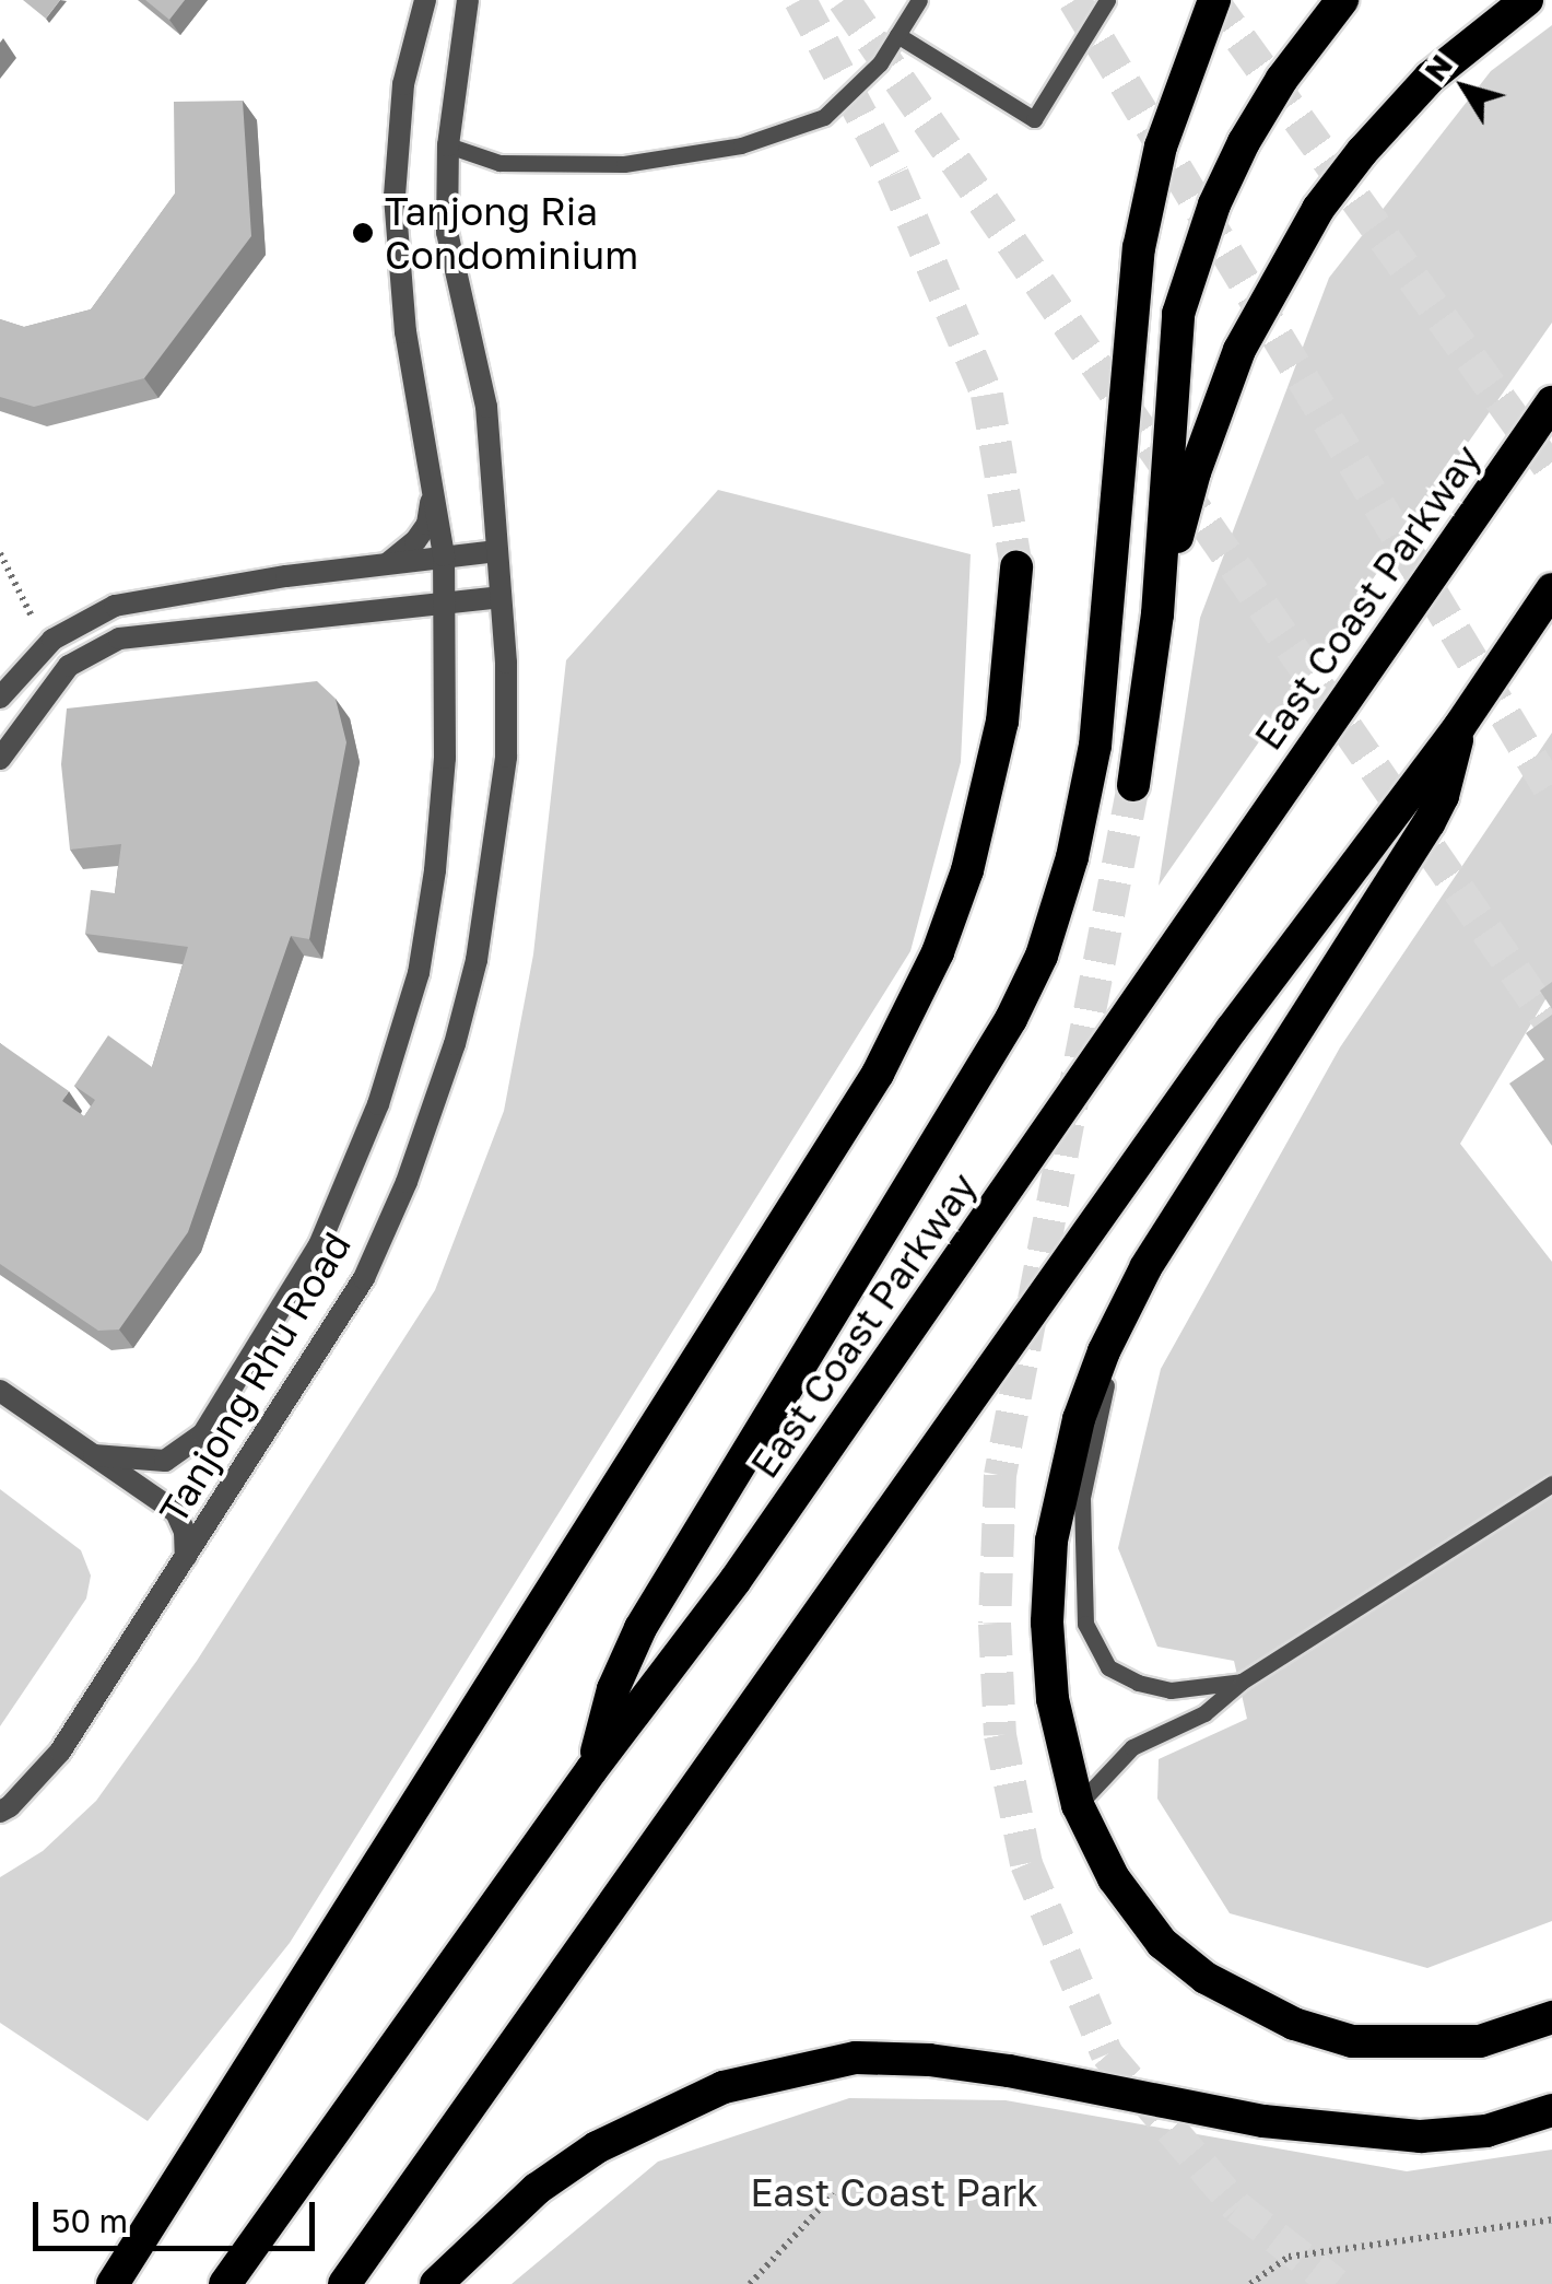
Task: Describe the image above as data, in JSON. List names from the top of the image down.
{
  "streets": {
    "highway": ["East Coast Parkway"],
    "street": ["Tanjong Rhu Road"]
  },
  "parks": ["East Coast Park"],
  "places": ["Tanjong Ria Condominium"],
  "scale_bar": "50 m",
  "north": "top left"
}
